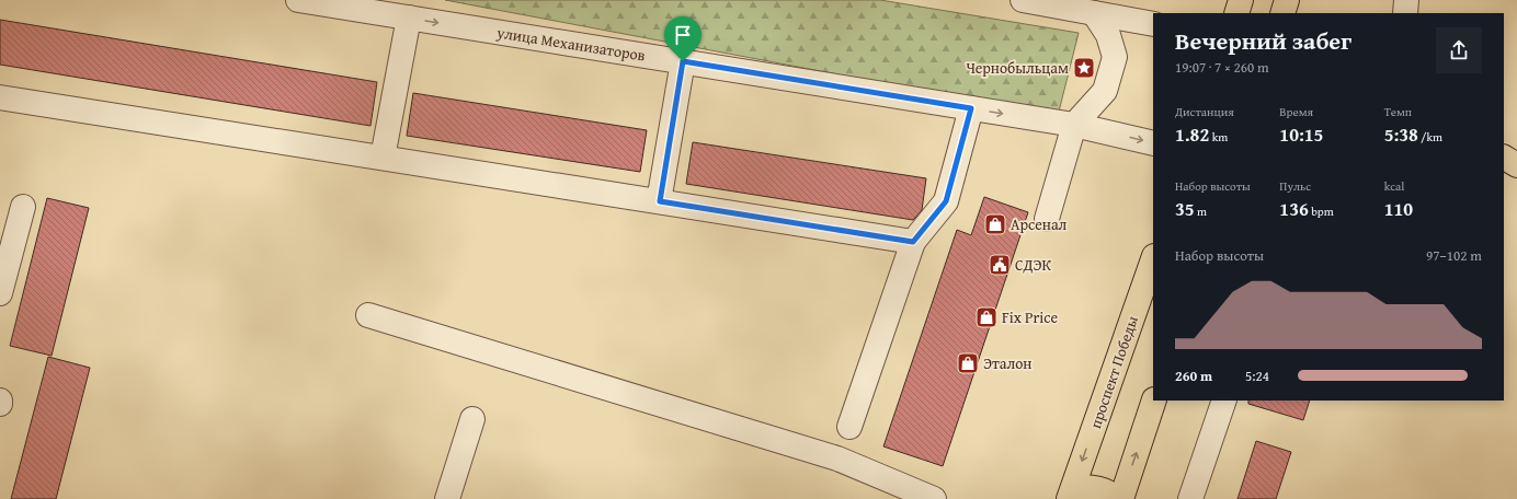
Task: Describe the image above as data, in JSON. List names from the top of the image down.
{
  "streets": {
    "main road": ["проспект Победы"],
    "street": ["улица Механизаторов"]
  },
  "places": {
    "place": ["Чернобыльцам"],
    "shop": ["Арсенал", "Fix Price", "Эталон"],
    "public building": ["СДЭК"]
  },
  "page": {
    "heading": ["Вечерний забег", "19:07 · 7 × 260 m"],
    "stats": [
      ["Дистанция", "1.82 km"],
      ["Время", "10:15"],
      ["Темп", "5:38 /km"],
      ["Набор высоты", "35 m"],
      ["Пульс", "136 bpm"],
      ["kcal", "110"]
    ],
    "chart": ["Набор высоты", "97–102 m"],
    "list": [
      {
        "name": "260 m",
        "note": "5:24"
      }
    ]
  }
}
